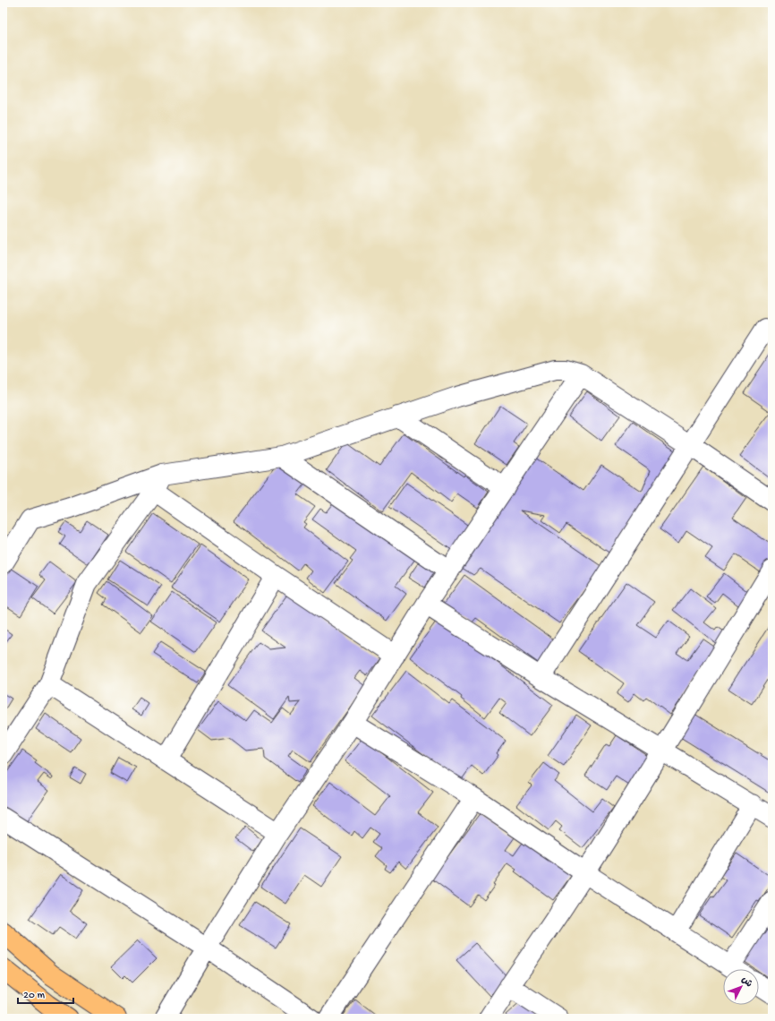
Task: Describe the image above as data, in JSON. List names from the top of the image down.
{
  "scale_bar": "20 m",
  "north": "top right"
}
